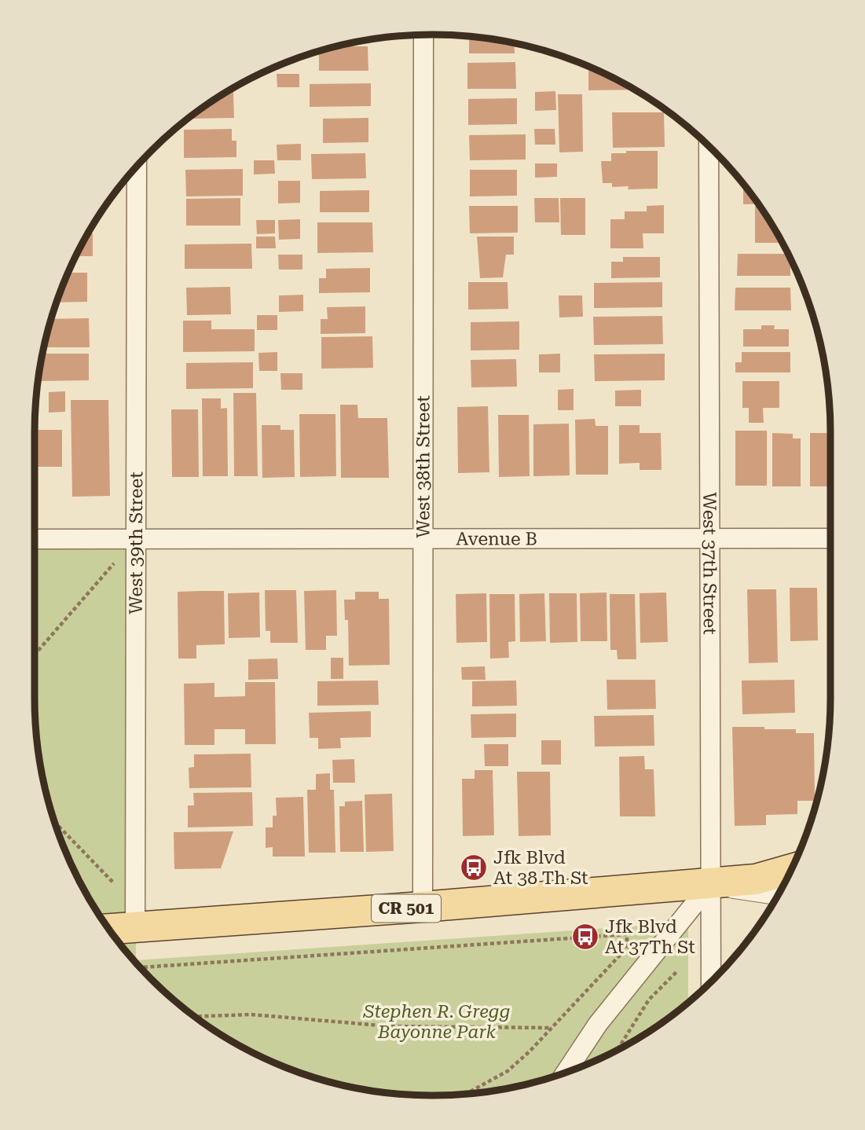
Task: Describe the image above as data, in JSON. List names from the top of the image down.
{
  "streets": {
    "main road": ["CR 501"],
    "street": [
      "West 38th Street",
      "Avenue B",
      "West 39th Street",
      "West 37th Street"
    ]
  },
  "crossings": [
    ["West 38th Street", "Avenue B"],
    ["West 38th Street", "CR 501"],
    ["Avenue B", "West 39th Street"],
    ["Avenue B", "West 37th Street"],
    ["West 39th Street", "CR 501"],
    ["West 37th Street", "CR 501"]
  ],
  "parks": ["Stephen R. Gregg Bayonne Park"],
  "places": {
    "bus stop": ["Jfk Blvd At 38 Th St", "Jfk Blvd At 37Th St"]
  }
}
